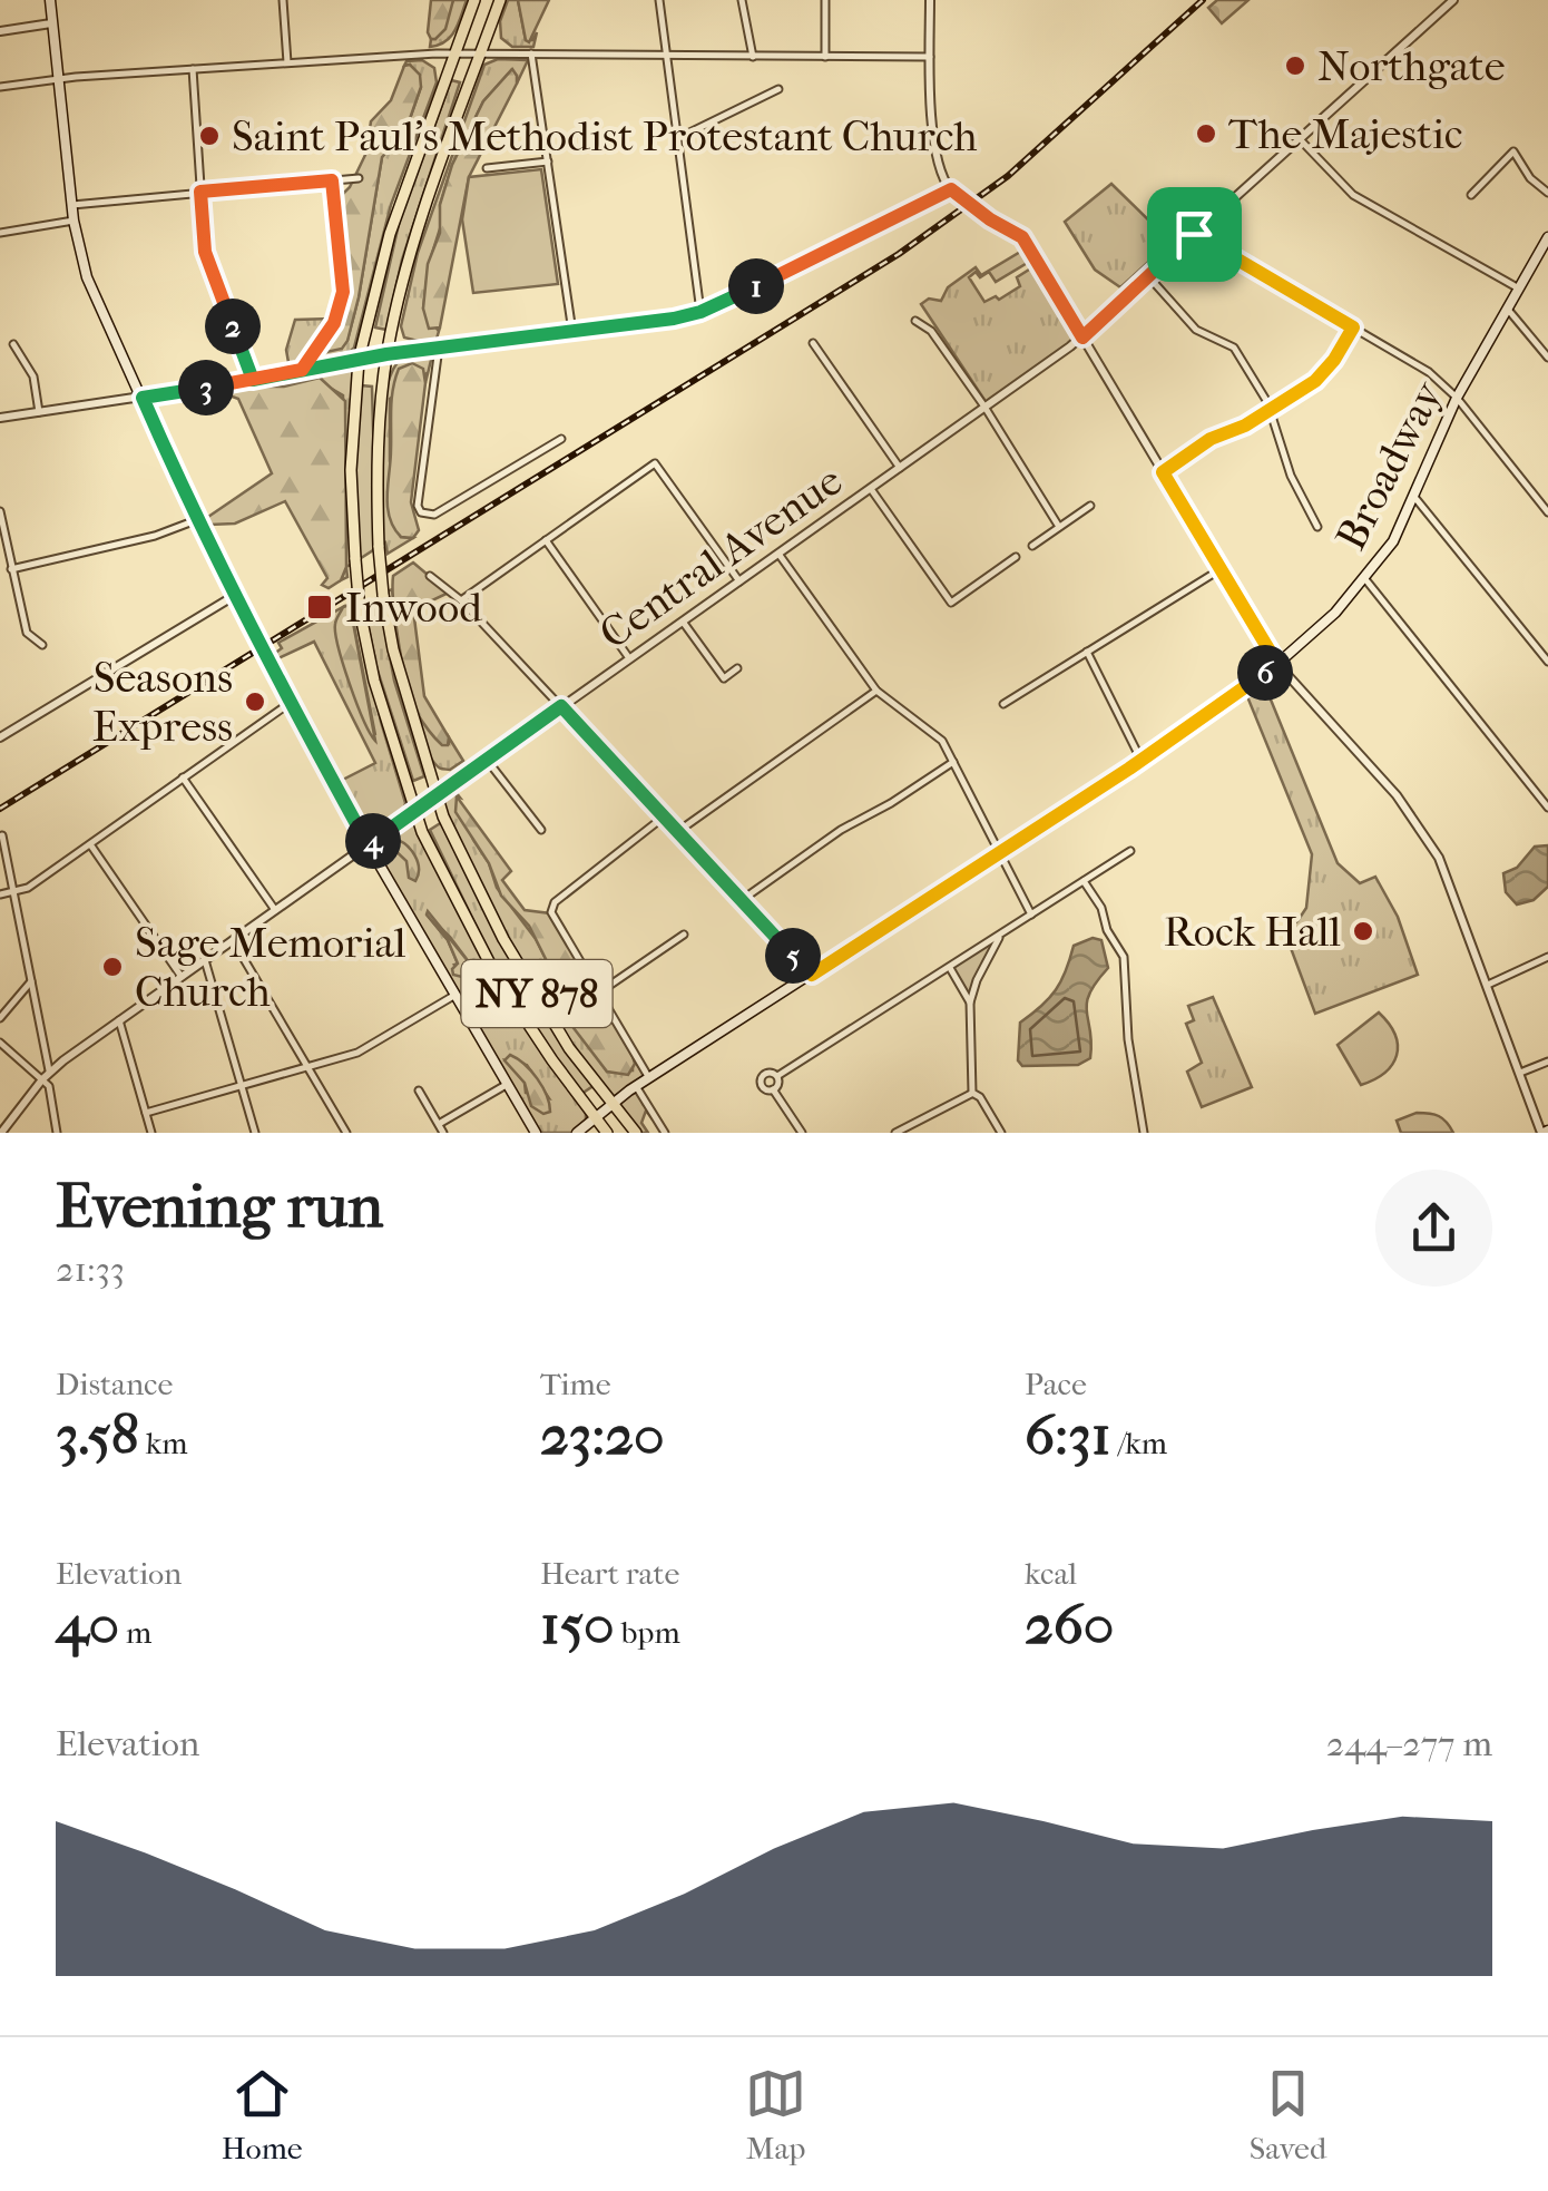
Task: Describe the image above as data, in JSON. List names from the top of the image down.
{
  "streets": {
    "highway": ["NY 878"],
    "main road": ["Broadway"],
    "street": ["Central Avenue"]
  },
  "crossings": [
    ["Broadway", "NY 878"],
    ["Central Avenue", "NY 878"]
  ],
  "places": {
    "other": [
      "Northgate",
      "The Majestic",
      "Saint Paul's Methodist Protestant Church",
      "Seasons Express",
      "Rock Hall",
      "Sage Memorial Church"
    ],
    "transit": ["Inwood"]
  },
  "page": {
    "pins": [
      "1",
      "2",
      "3",
      "6",
      "4",
      "5"
    ],
    "heading": ["Evening run", "21:33"],
    "stats": [
      ["Distance", "3.58 km"],
      ["Time", "23:20"],
      ["Pace", "6:31 /km"],
      ["Elevation", "40 m"],
      ["Heart rate", "150 bpm"],
      ["kcal", "260"]
    ],
    "chart": ["Elevation", "244–277 m"],
    "tabs": ["Home", "Map", "Saved"]
  }
}
